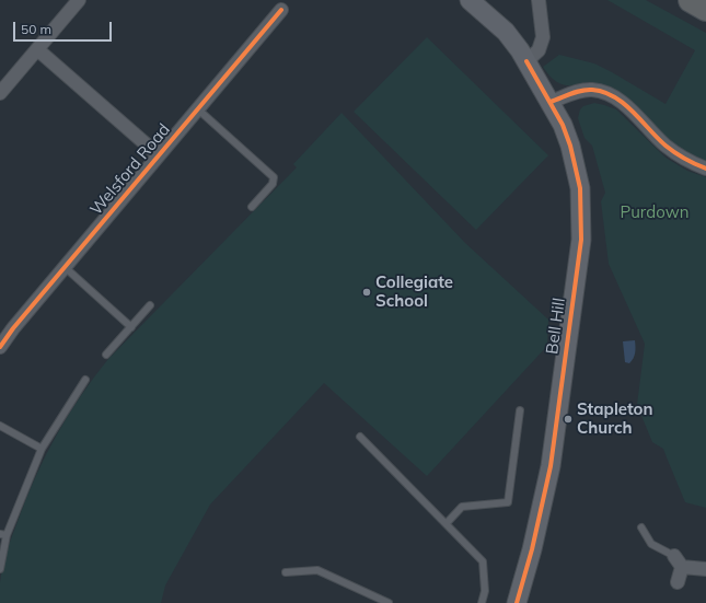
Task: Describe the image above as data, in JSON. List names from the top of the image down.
{
  "streets": {
    "main road": ["Bell Hill"],
    "street": ["Welsford Road"]
  },
  "parks": ["Purdown"],
  "places": ["Collegiate School", "Stapleton Church"],
  "scale_bar": "50 m"
}
